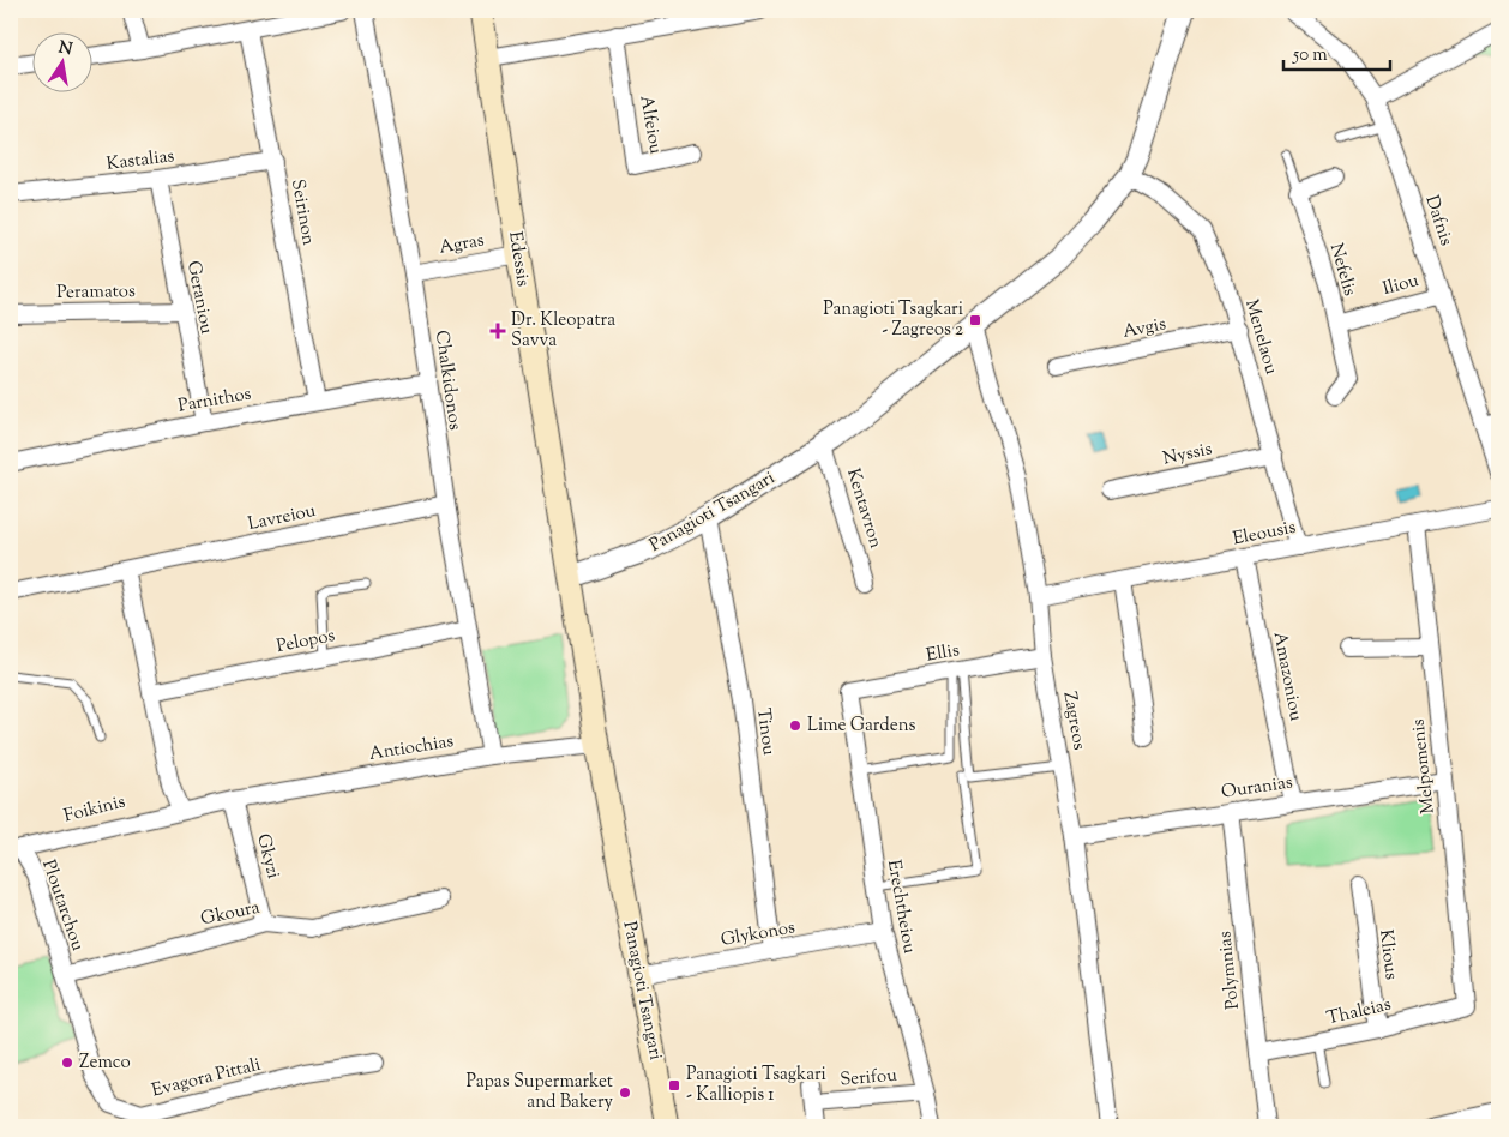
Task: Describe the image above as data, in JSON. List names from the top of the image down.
{
  "streets": {
    "main road": ["Edessis", "Panagioti Tsangari"],
    "street": [
      "Alfeiou",
      "Kastalias",
      "Seirinon",
      "Dafnis",
      "Agras",
      "Nefelis",
      "Iliou",
      "Peramatos",
      "Geraniou",
      "Avgis",
      "Menelaou",
      "Chalkidonos",
      "Parnithos",
      "Nyssis",
      "Kentavron",
      "Lavreiou",
      "Eleousis",
      "Pelopos",
      "Ellis",
      "Amazoniou",
      "Zagreos",
      "Tinou",
      "Antiochias",
      "Melpomenis",
      "Ouranias",
      "Foikinis",
      "Gkyzi",
      "Ploutarchou",
      "Erechtheiou",
      "Gkoura",
      "Glykonos",
      "Klious",
      "Polymnias",
      "Thaleias",
      "Evagora Pittali",
      "Serifou"
    ]
  },
  "crossings": [
    ["Kastalias", "Seirinon"],
    ["Kastalias", "Geraniou"],
    ["Seirinon", "Parnithos"],
    ["Dafnis", "Iliou"],
    ["Agras", "Edessis"],
    ["Agras", "Chalkidonos"],
    ["Edessis", "Panagioti Tsangari"],
    ["Nefelis", "Iliou"],
    ["Peramatos", "Geraniou"],
    ["Geraniou", "Parnithos"],
    ["Avgis", "Menelaou"],
    ["Menelaou", "Nyssis"],
    ["Menelaou", "Panagioti Tsangari"],
    ["Menelaou", "Eleousis"],
    ["Chalkidonos", "Parnithos"],
    ["Chalkidonos", "Lavreiou"],
    ["Chalkidonos", "Pelopos"],
    ["Chalkidonos", "Antiochias"],
    ["Kentavron", "Panagioti Tsangari"],
    ["Panagioti Tsangari", "Zagreos"],
    ["Panagioti Tsangari", "Tinou"],
    ["Panagioti Tsangari", "Antiochias"],
    ["Panagioti Tsangari", "Glykonos"],
    ["Eleousis", "Amazoniou"],
    ["Eleousis", "Zagreos"],
    ["Eleousis", "Melpomenis"],
    ["Ellis", "Zagreos"],
    ["Ellis", "Erechtheiou"],
    ["Amazoniou", "Ouranias"],
    ["Zagreos", "Ouranias"],
    ["Tinou", "Glykonos"],
    ["Antiochias", "Foikinis"],
    ["Antiochias", "Gkyzi"],
    ["Melpomenis", "Ouranias"],
    ["Melpomenis", "Thaleias"],
    ["Ouranias", "Polymnias"],
    ["Foikinis", "Ploutarchou"],
    ["Gkyzi", "Gkoura"],
    ["Ploutarchou", "Gkoura"],
    ["Ploutarchou", "Evagora Pittali"],
    ["Erechtheiou", "Glykonos"],
    ["Erechtheiou", "Serifou"],
    ["Gkoura", "Evagora Pittali"],
    ["Klious", "Thaleias"],
    ["Polymnias", "Thaleias"]
  ],
  "places": {
    "transit": ["Panagioti Tsagkari - Zagreos 2", "Panagioti Tsagkari - Kalliopis 1"],
    "health": ["Dr. Kleopatra Savva"],
    "other": ["Lime Gardens", "Zemco", "Papas Supermarket and Bakery"]
  },
  "scale_bar": "50 m",
  "north": "top"
}
